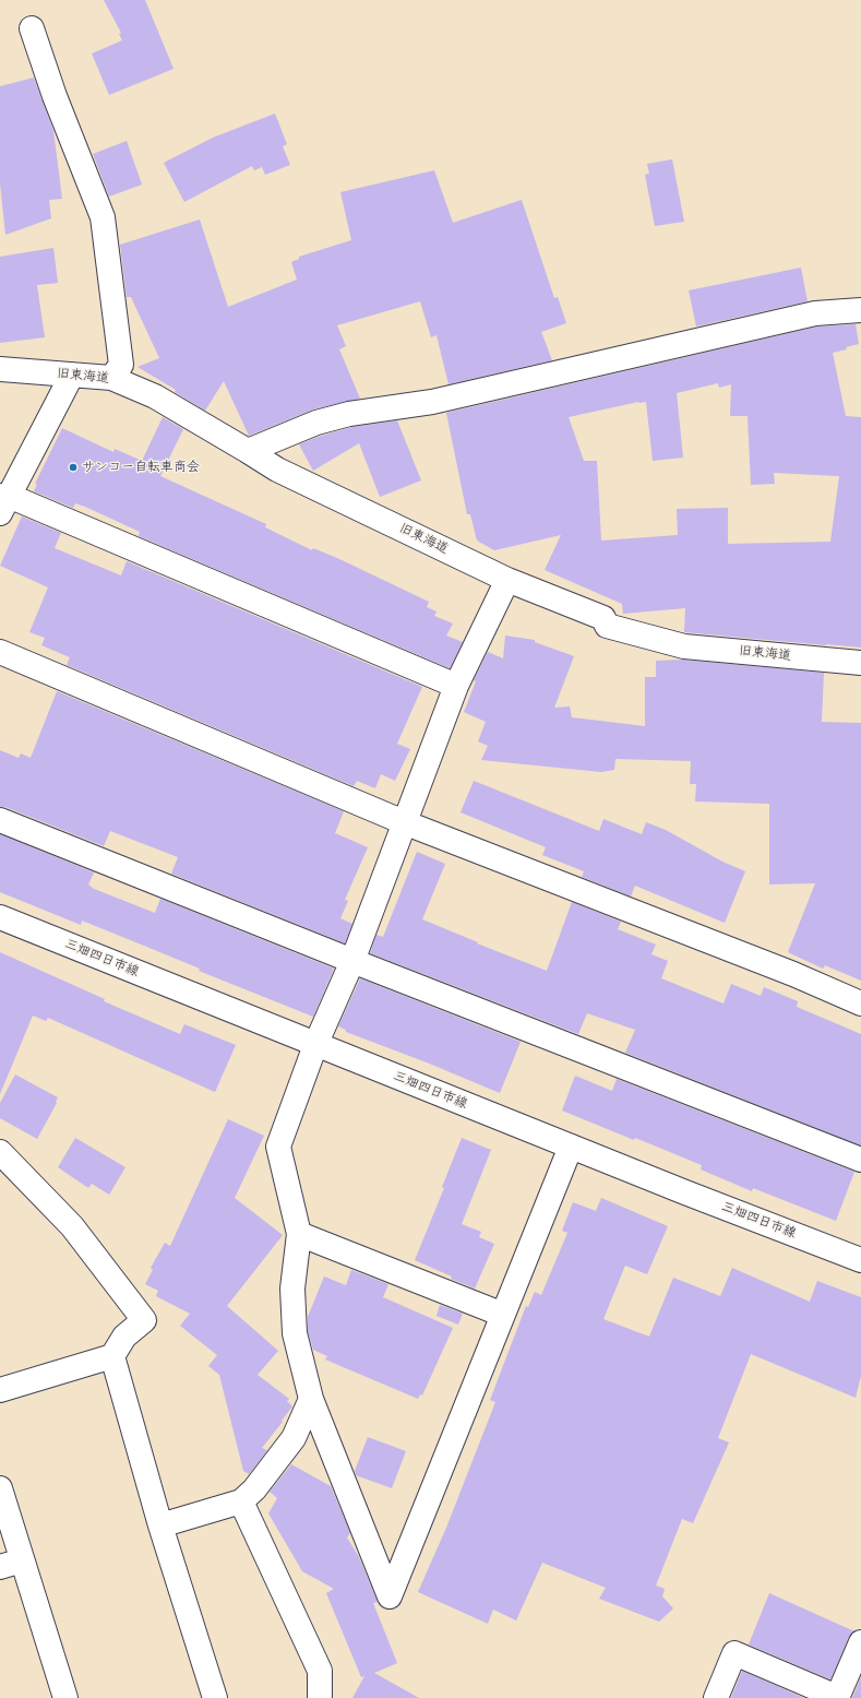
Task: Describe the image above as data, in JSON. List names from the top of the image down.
{
  "streets": {
    "street": ["旧東海道", "三畑四日市線"]
  },
  "places": ["サンコー自転車商会"]
}
